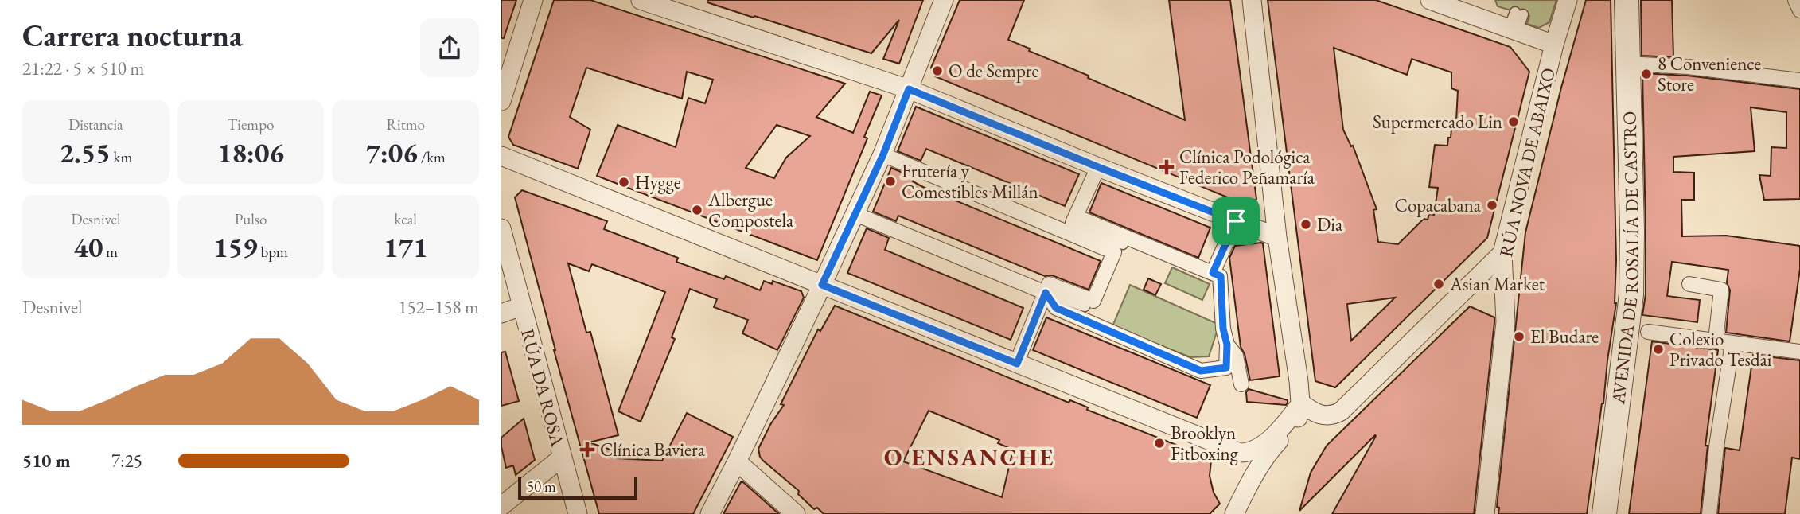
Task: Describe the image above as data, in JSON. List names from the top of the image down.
{
  "streets": {
    "street": ["RÚA NOVA DE ABAIXO", "AVENIDA DE ROSALÍA DE CASTRO", "RÚA DA ROSA"]
  },
  "districts": ["O ENSANCHE"],
  "places": {
    "other": [
      "O de Sempre",
      "8 Convenience Store",
      "Supermercado Lin",
      "Frutería y Comestibles Millán",
      "Hygge",
      "Copacabana",
      "Albergue Compostela",
      "Dia",
      "Asian Market",
      "El Budare",
      "Colexio Privado Tesdai",
      "Brooklyn Fitboxing"
    ],
    "health": ["Clínica Podológica Federico Peñamaría", "Clínica Baviera"]
  },
  "scale_bar": "50 m",
  "page": {
    "heading": ["Carrera nocturna", "21:22 · 5 × 510 m"],
    "stats": [
      ["Distancia", "2.55 km"],
      ["Tiempo", "18:06"],
      ["Ritmo", "7:06 /km"],
      ["Desnivel", "40 m"],
      ["Pulso", "159 bpm"],
      ["kcal", "171"]
    ],
    "chart": ["Desnivel", "152–158 m"],
    "list": [
      {
        "name": "510 m",
        "note": "7:25"
      }
    ],
    "scale": "50 m"
  }
}
